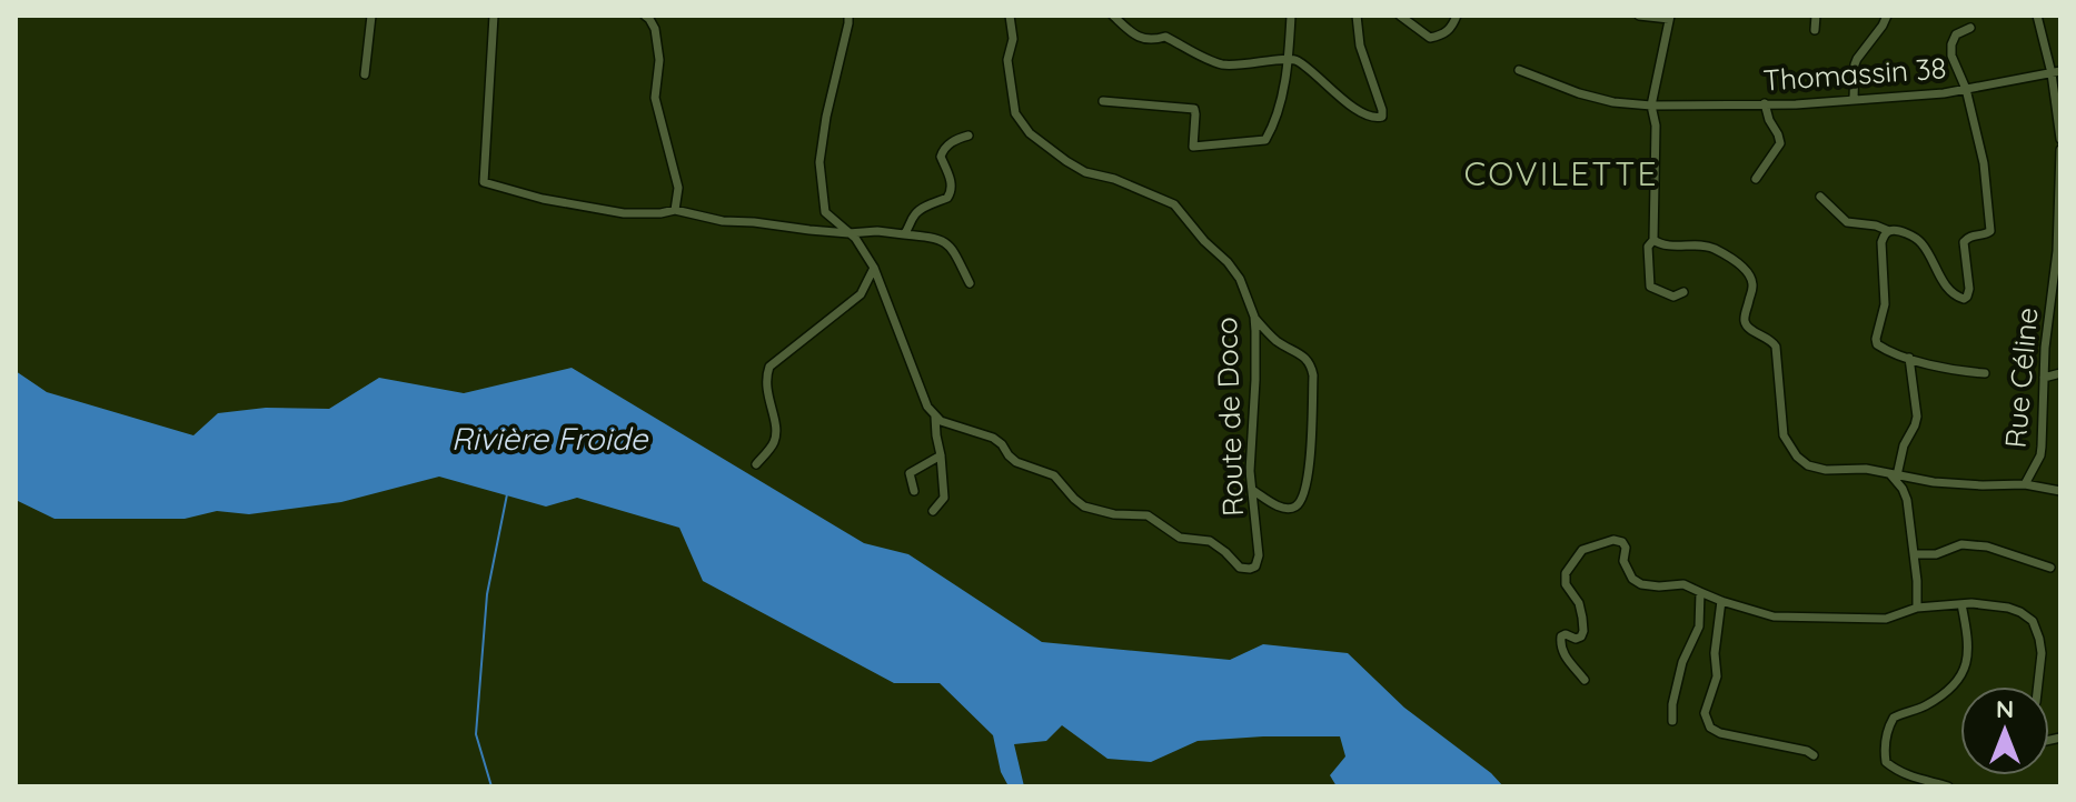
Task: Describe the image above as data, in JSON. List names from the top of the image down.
{
  "streets": {
    "street": ["Thomassin 38", "Rue Céline", "Route de Doco"]
  },
  "districts": ["COVILETTE"],
  "water": ["Rivière Froide"],
  "north": "top"
}
